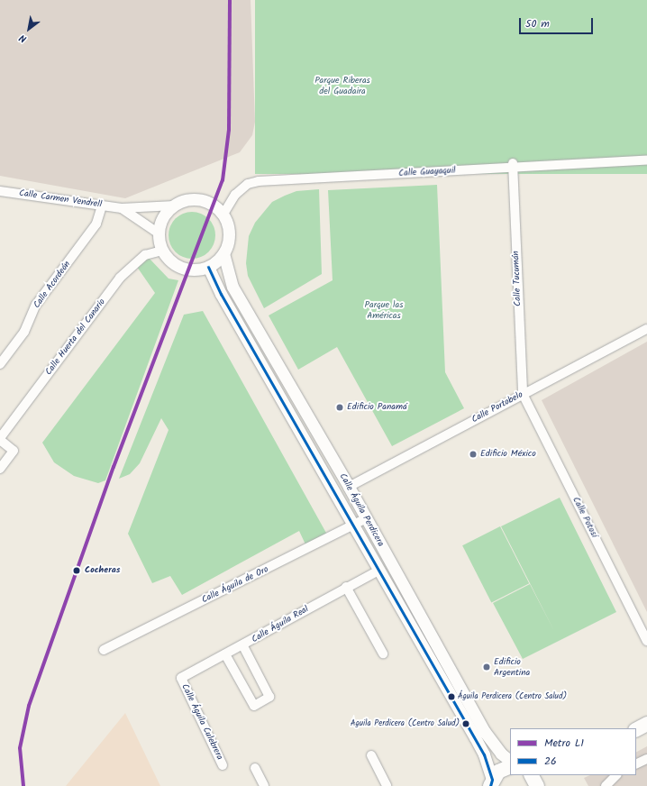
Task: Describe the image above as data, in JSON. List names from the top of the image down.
{
  "streets": {
    "street": [
      "Calle Guayaquil",
      "Calle Carmen Vendrell",
      "Calle Tucumán",
      "Calle Acordeón",
      "Calle Huerta del Canario",
      "Calle Portobelo",
      "Calle Águila Perdicera",
      "Calle Potosí",
      "Calle Águila de Oro",
      "Calle Águila Real",
      "Calle Águila Culebrera"
    ]
  },
  "crossings": [
    ["Calle Guayaquil", "Calle Carmen Vendrell"],
    ["Calle Guayaquil", "Calle Tucumán"],
    ["Calle Guayaquil", "Calle Huerta del Canario"],
    ["Calle Guayaquil", "Calle Águila Perdicera"],
    ["Calle Carmen Vendrell", "Calle Acordeón"],
    ["Calle Carmen Vendrell", "Calle Huerta del Canario"],
    ["Calle Carmen Vendrell", "Calle Águila Perdicera"],
    ["Calle Tucumán", "Calle Portobelo"],
    ["Calle Tucumán", "Calle Potosí"],
    ["Calle Huerta del Canario", "Calle Águila Perdicera"],
    ["Calle Portobelo", "Calle Águila Perdicera"],
    ["Calle Portobelo", "Calle Potosí"],
    ["Calle Águila Perdicera", "Calle Águila de Oro"],
    ["Calle Águila Perdicera", "Calle Águila Real"],
    ["Calle Águila Real", "Calle Águila Culebrera"]
  ],
  "parks": ["Parque Riberas del Guadaira", "Parque las Américas"],
  "places": [
    "Edificio Panamá",
    "Edificio México",
    "Cocheras",
    "Edificio Argentina",
    "Águila Perdicera (Centro Salud)",
    "Aguila Perdicera (Centro Salud)"
  ],
  "lines": ["metro line L1", "transit line 26"],
  "legend": ["Metro L1", "26"],
  "scale_bar": "50 m",
  "north": "bottom left"
}
